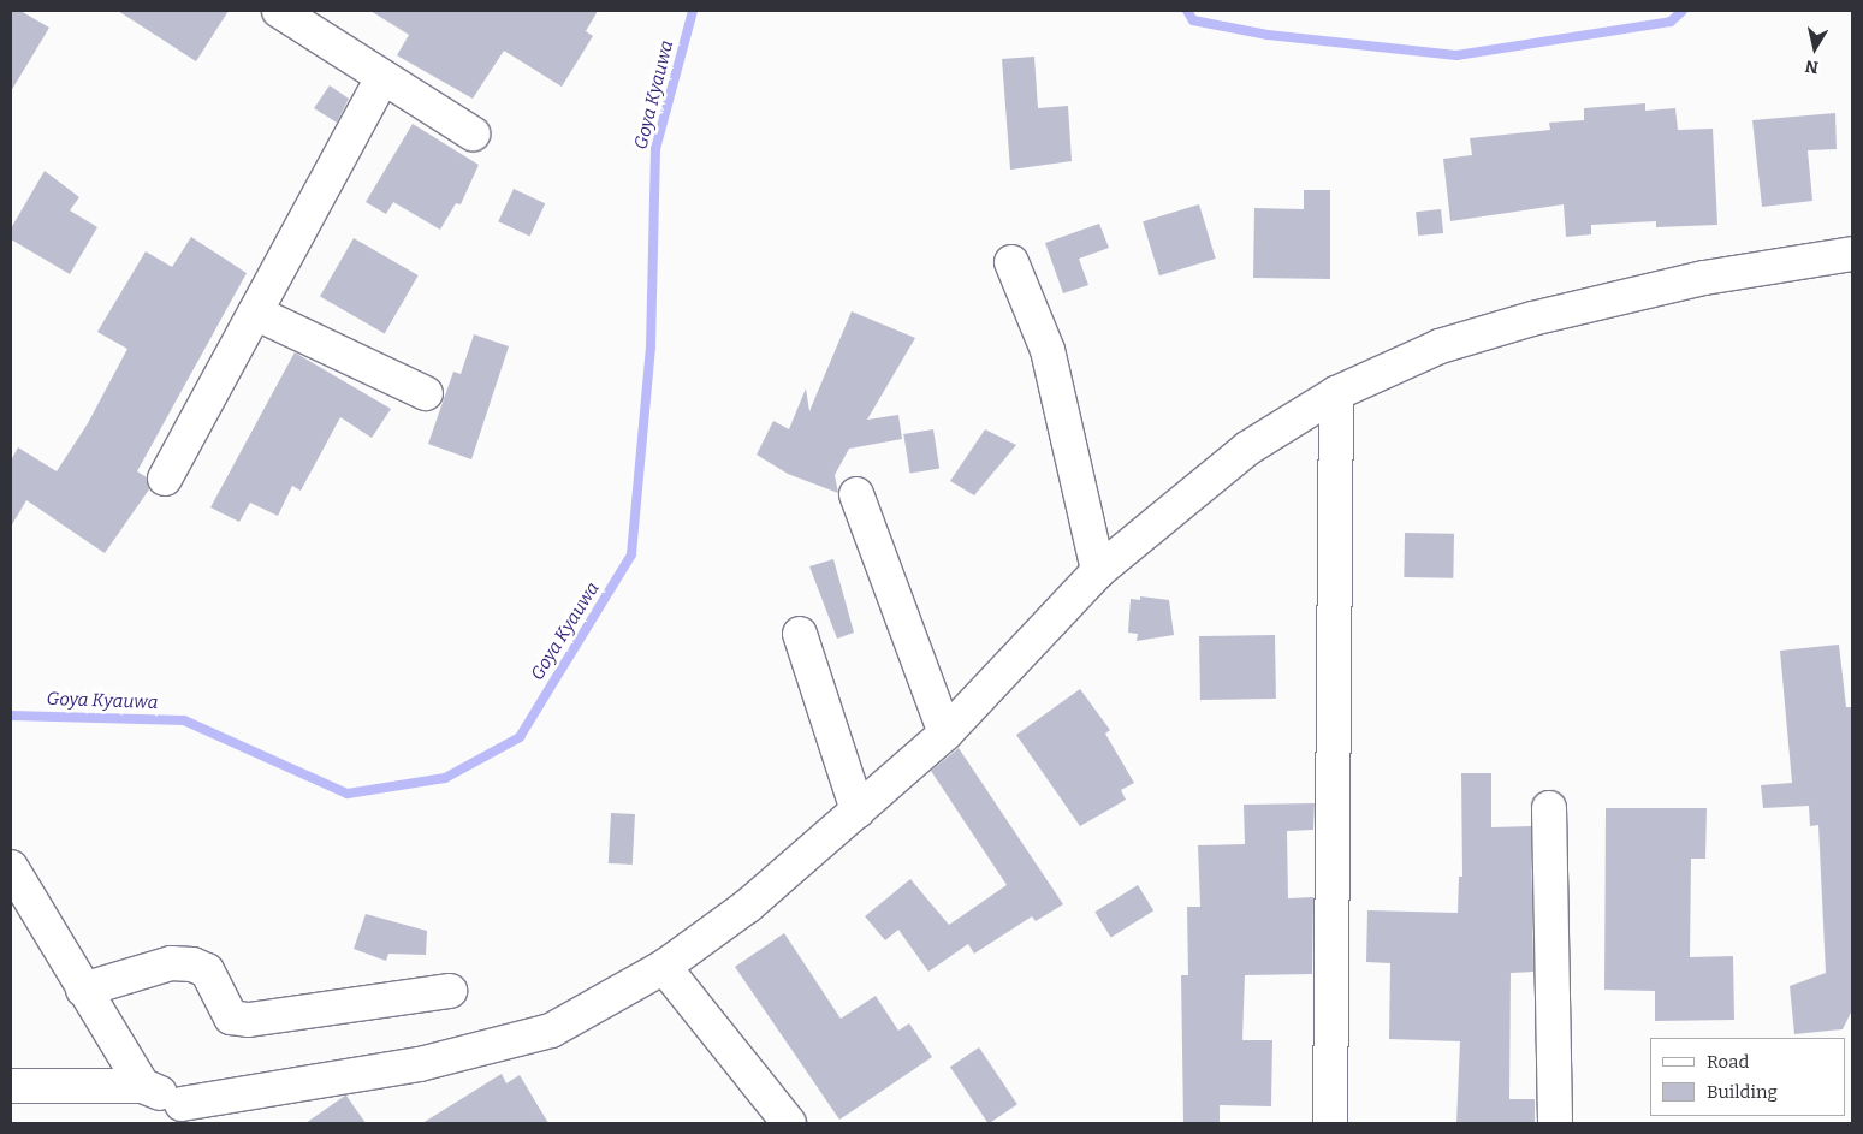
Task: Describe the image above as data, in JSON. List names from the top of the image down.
{
  "water": ["Goya Kyauwa"],
  "legend": ["Road", "Building"],
  "north": "bottom"
}
